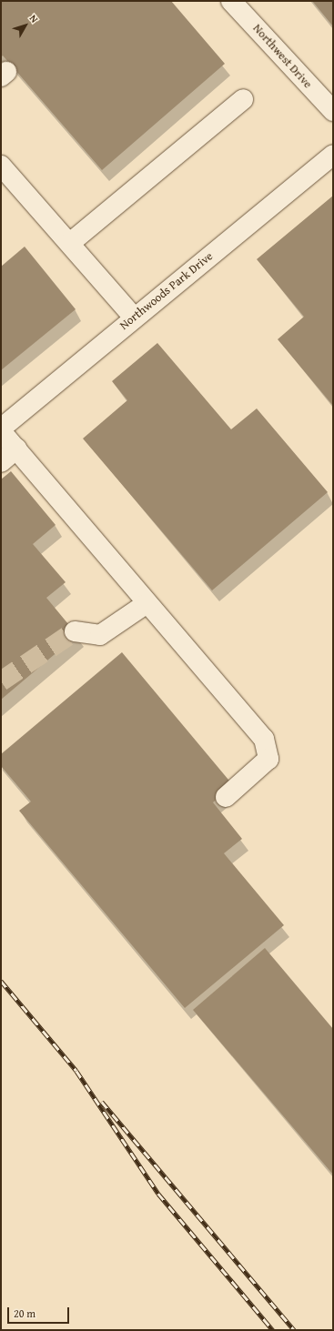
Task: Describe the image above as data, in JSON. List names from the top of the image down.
{
  "streets": {
    "street": ["Northwest Drive", "Northwoods Park Drive"]
  },
  "scale_bar": "20 m",
  "north": "top right"
}
